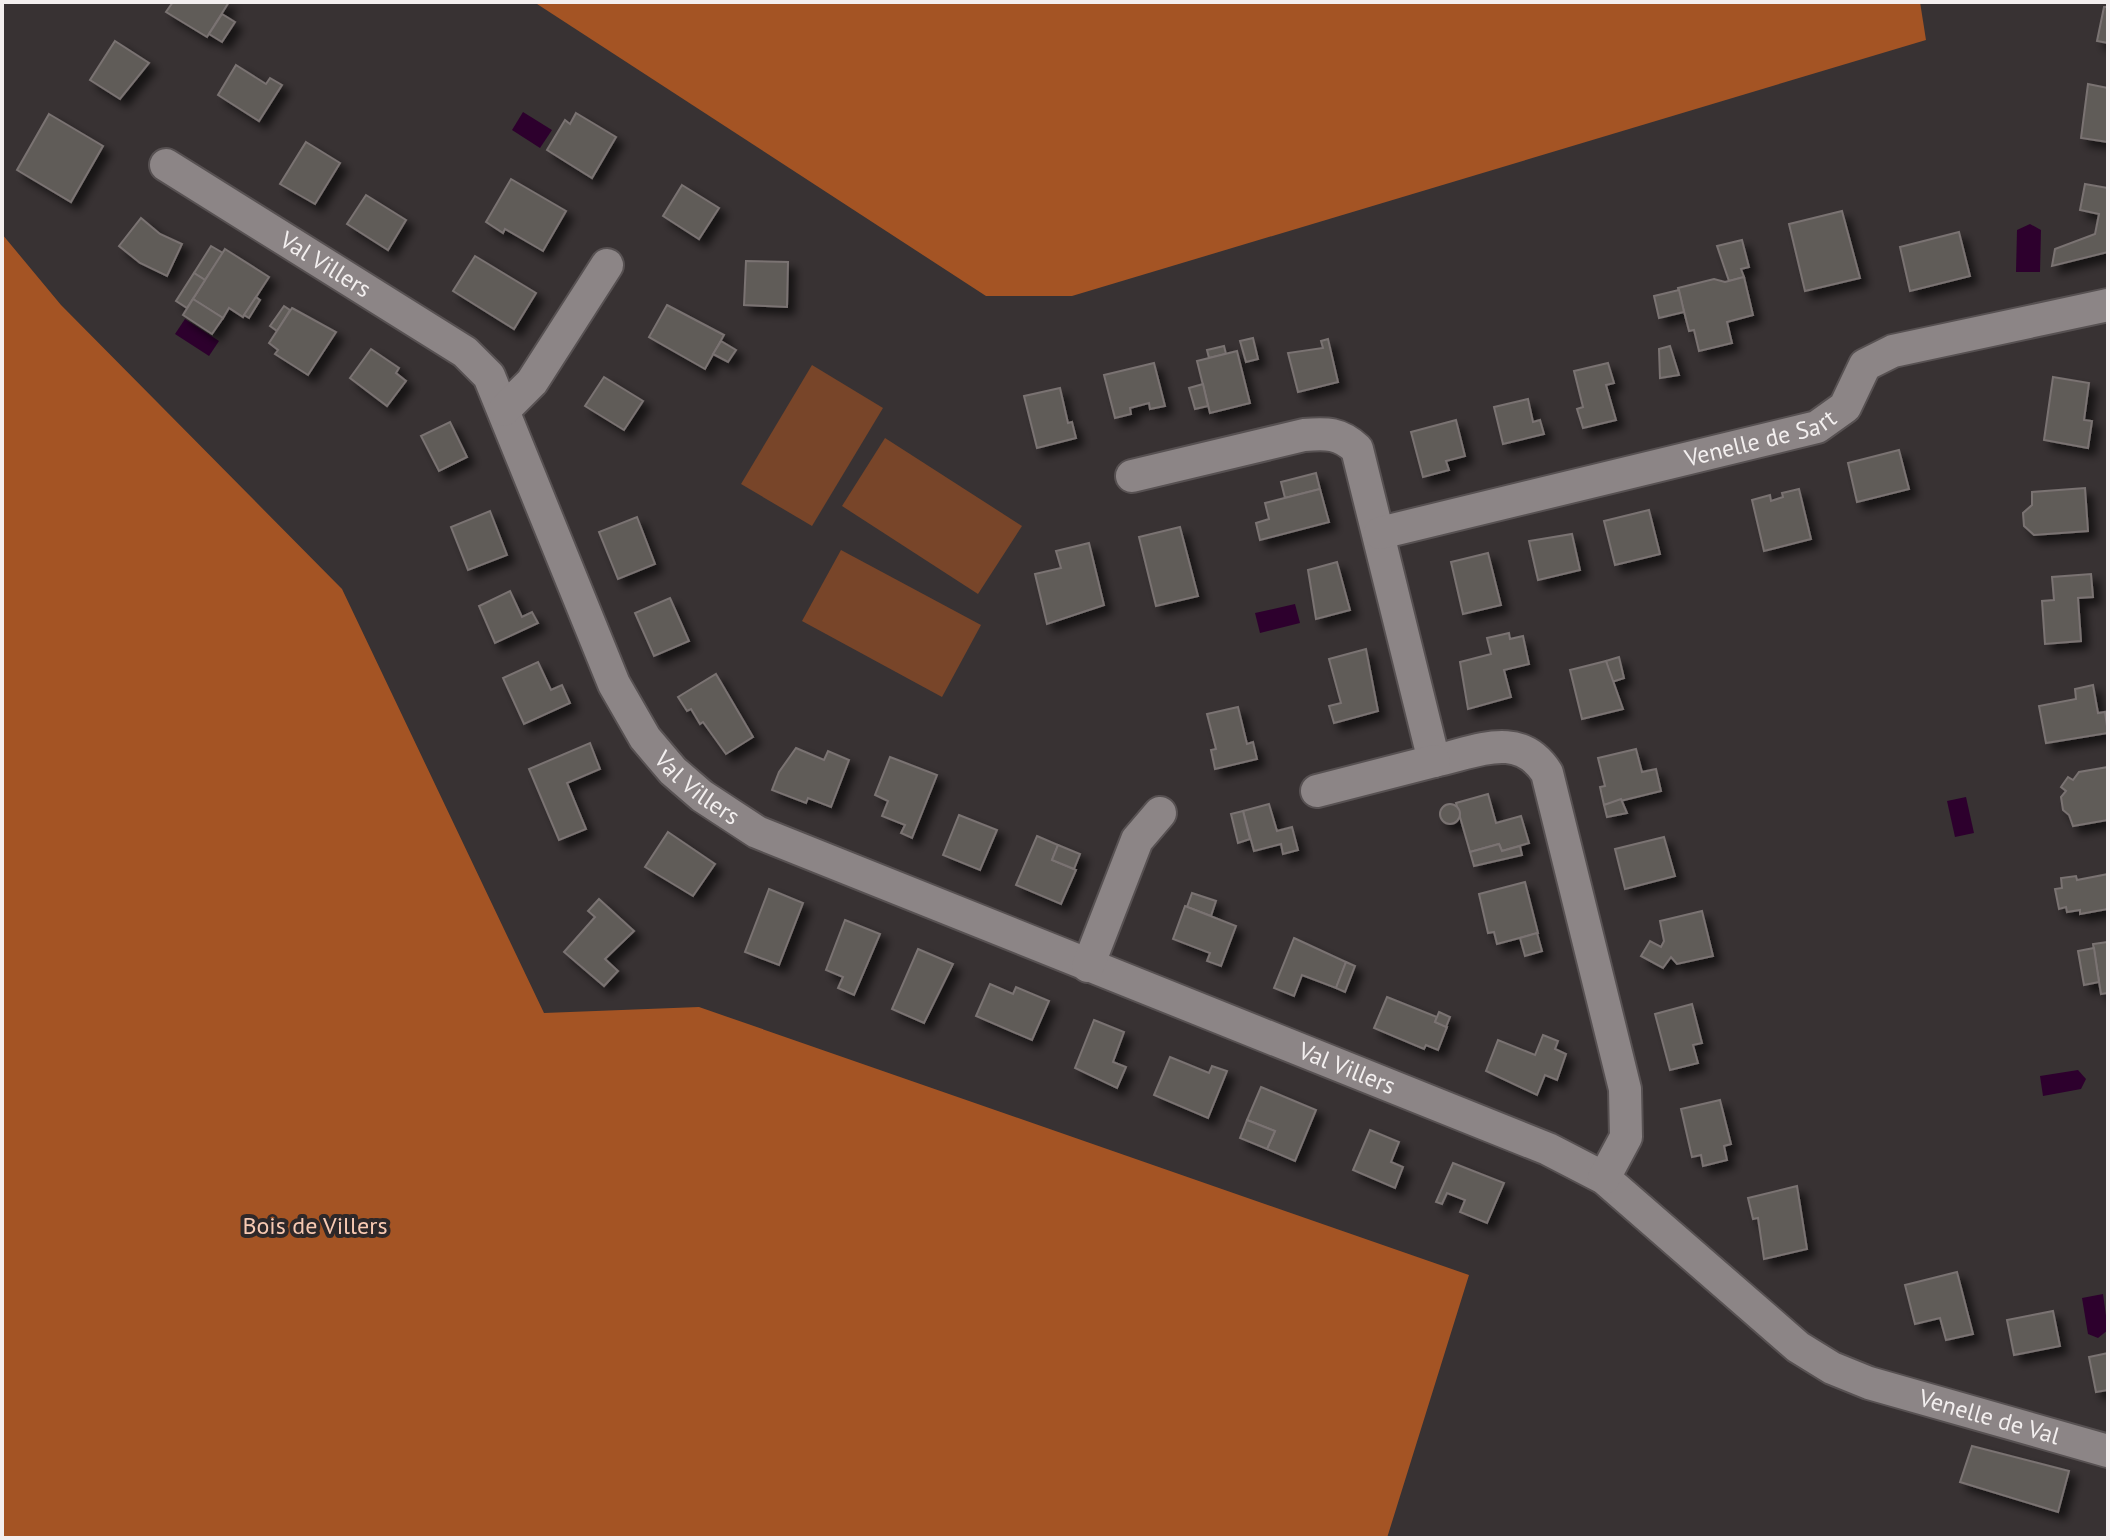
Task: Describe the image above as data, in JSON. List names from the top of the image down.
{
  "streets": {
    "street": ["Val Villers", "Venelle de Sart", "Venelle de Val"]
  },
  "crossings": [
    ["Val Villers", "Venelle de Val"]
  ],
  "parks": ["Bois de Villers"]
}
